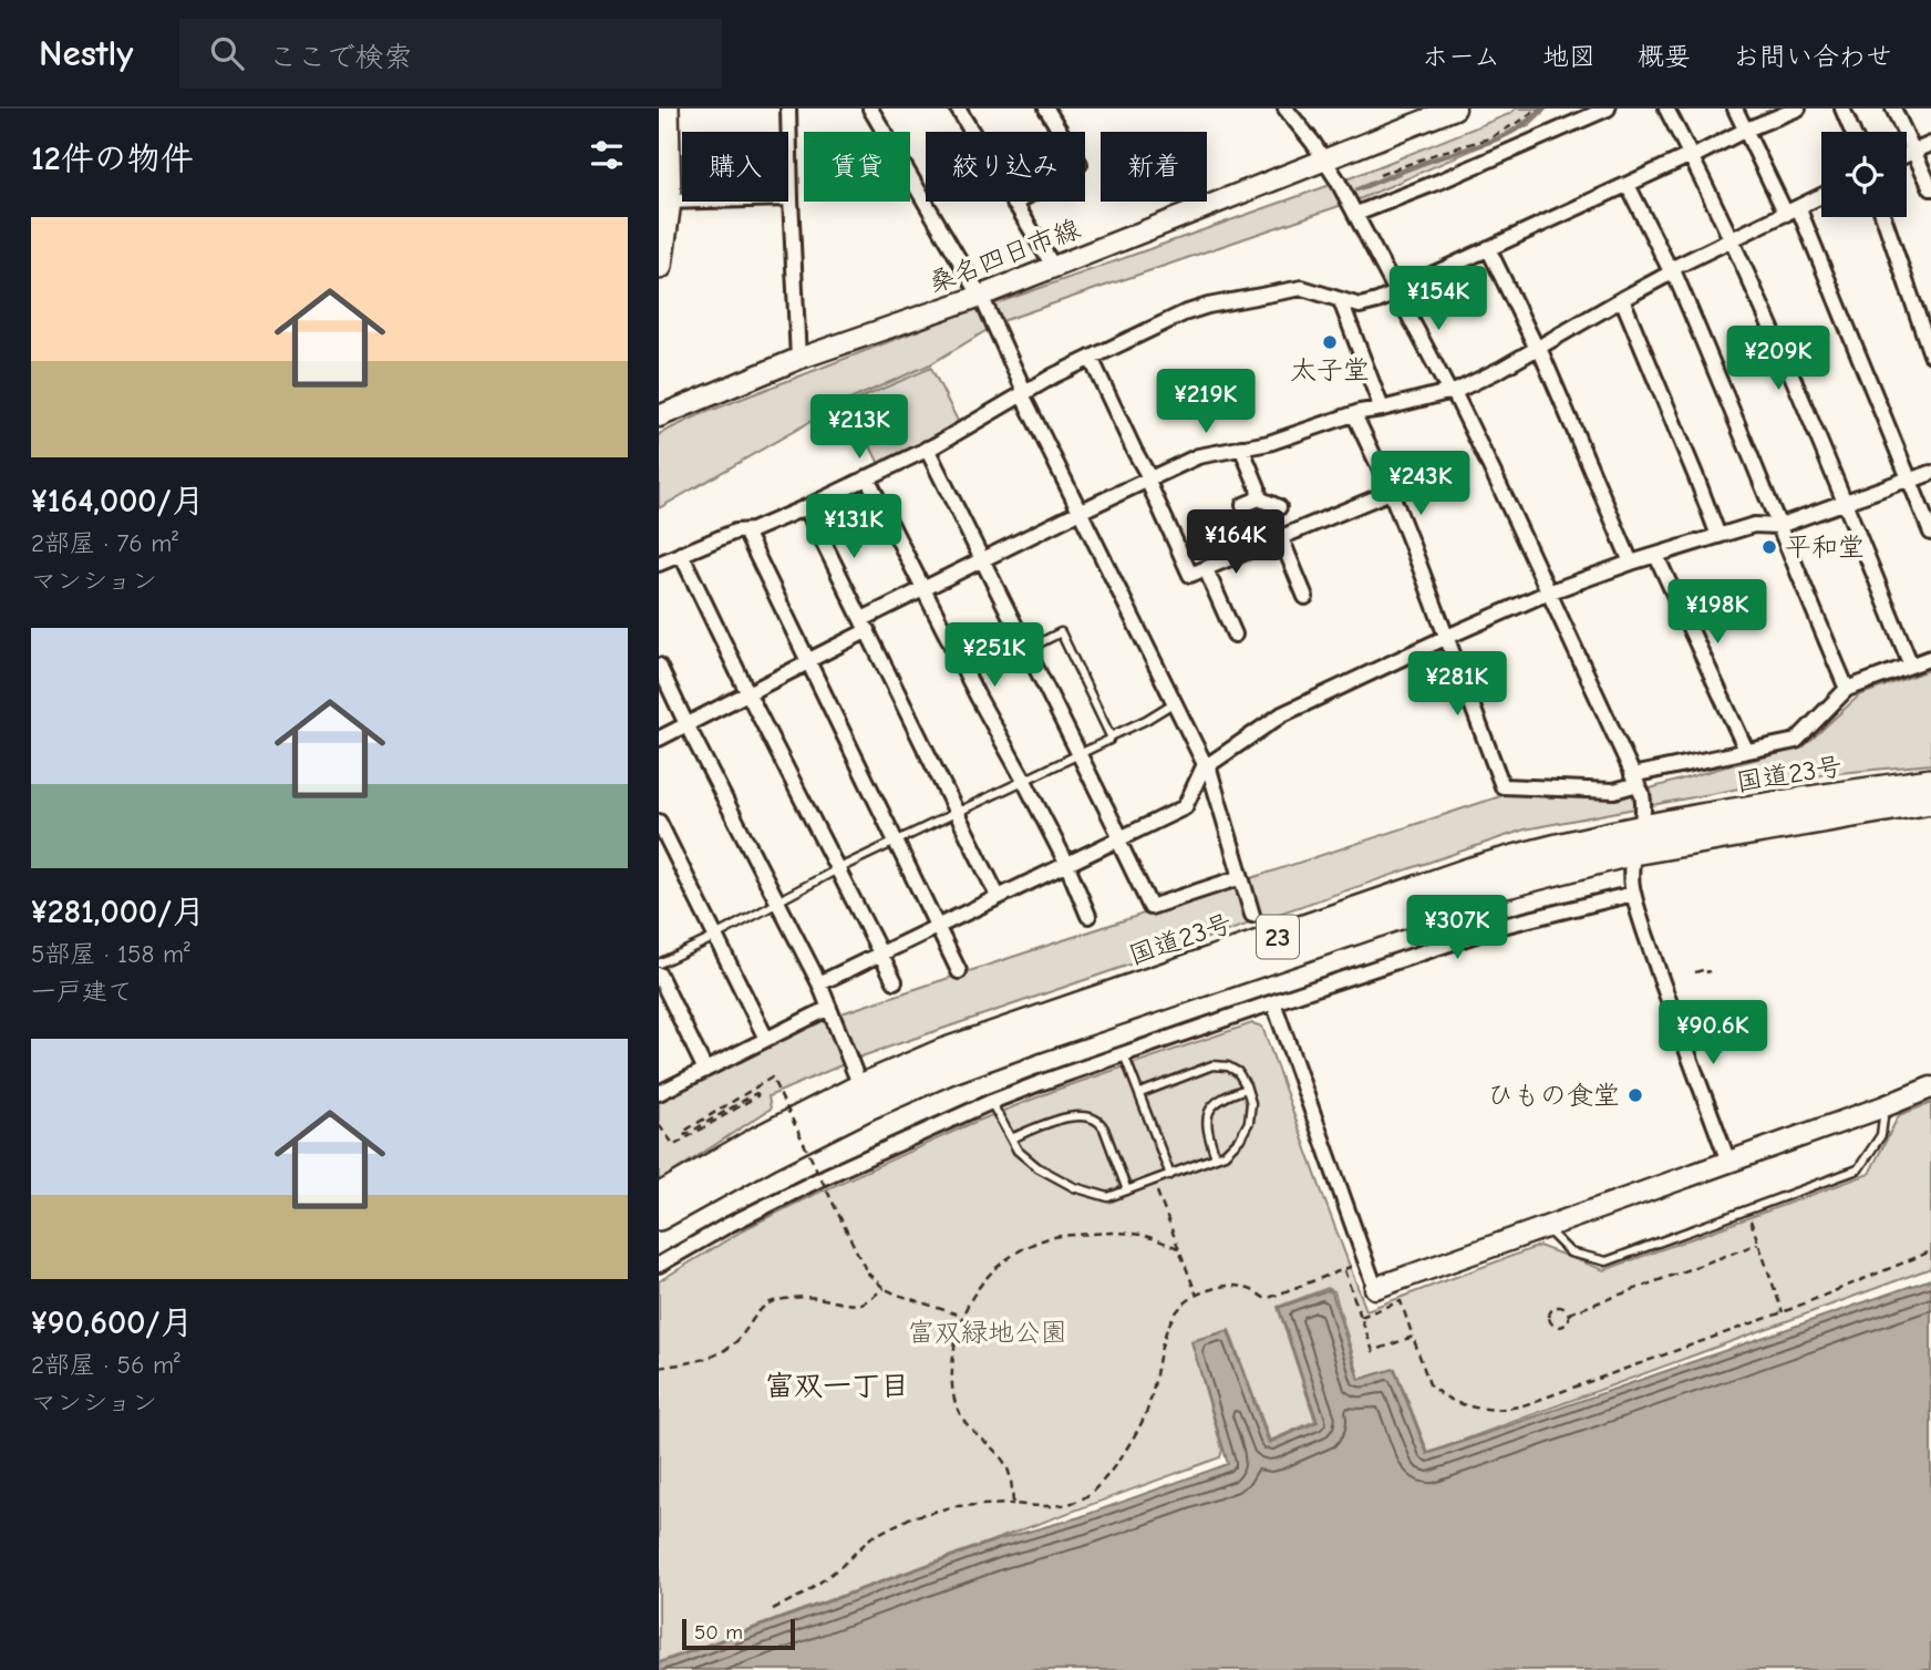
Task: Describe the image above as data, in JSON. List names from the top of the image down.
{
  "streets": {
    "highway": ["国道23号", "23"],
    "main road": ["桑名四日市線"]
  },
  "districts": ["富双一丁目"],
  "parks": ["富双緑地公園"],
  "places": ["太子堂", "平和堂", "ひもの食堂"],
  "scale_bar": "50 m",
  "page": {
    "header": "Nestly",
    "search": "ここで検索",
    "nav": [
      "ホーム",
      "地図",
      "概要",
      "お問い合わせ"
    ],
    "heading": "12件の物件",
    "chip": [
      "購入",
      "賃貸",
      "絞り込み",
      "新着"
    ],
    "list": [
      {
        "name": "¥164,000/月",
        "note": "2部屋 · 76 m² · マンション"
      },
      {
        "name": "¥281,000/月",
        "note": "5部屋 · 158 m² · 一戸建て"
      },
      {
        "name": "¥90,600/月",
        "note": "2部屋 · 56 m² · マンション"
      }
    ],
    "price": [
      "¥154K",
      "¥209K",
      "¥219K",
      "¥213K",
      "¥243K",
      "¥131K",
      "¥164K",
      "¥198K",
      "¥251K",
      "¥281K",
      "¥307K",
      "¥90.6K"
    ],
    "scale": "50 m"
  }
}
